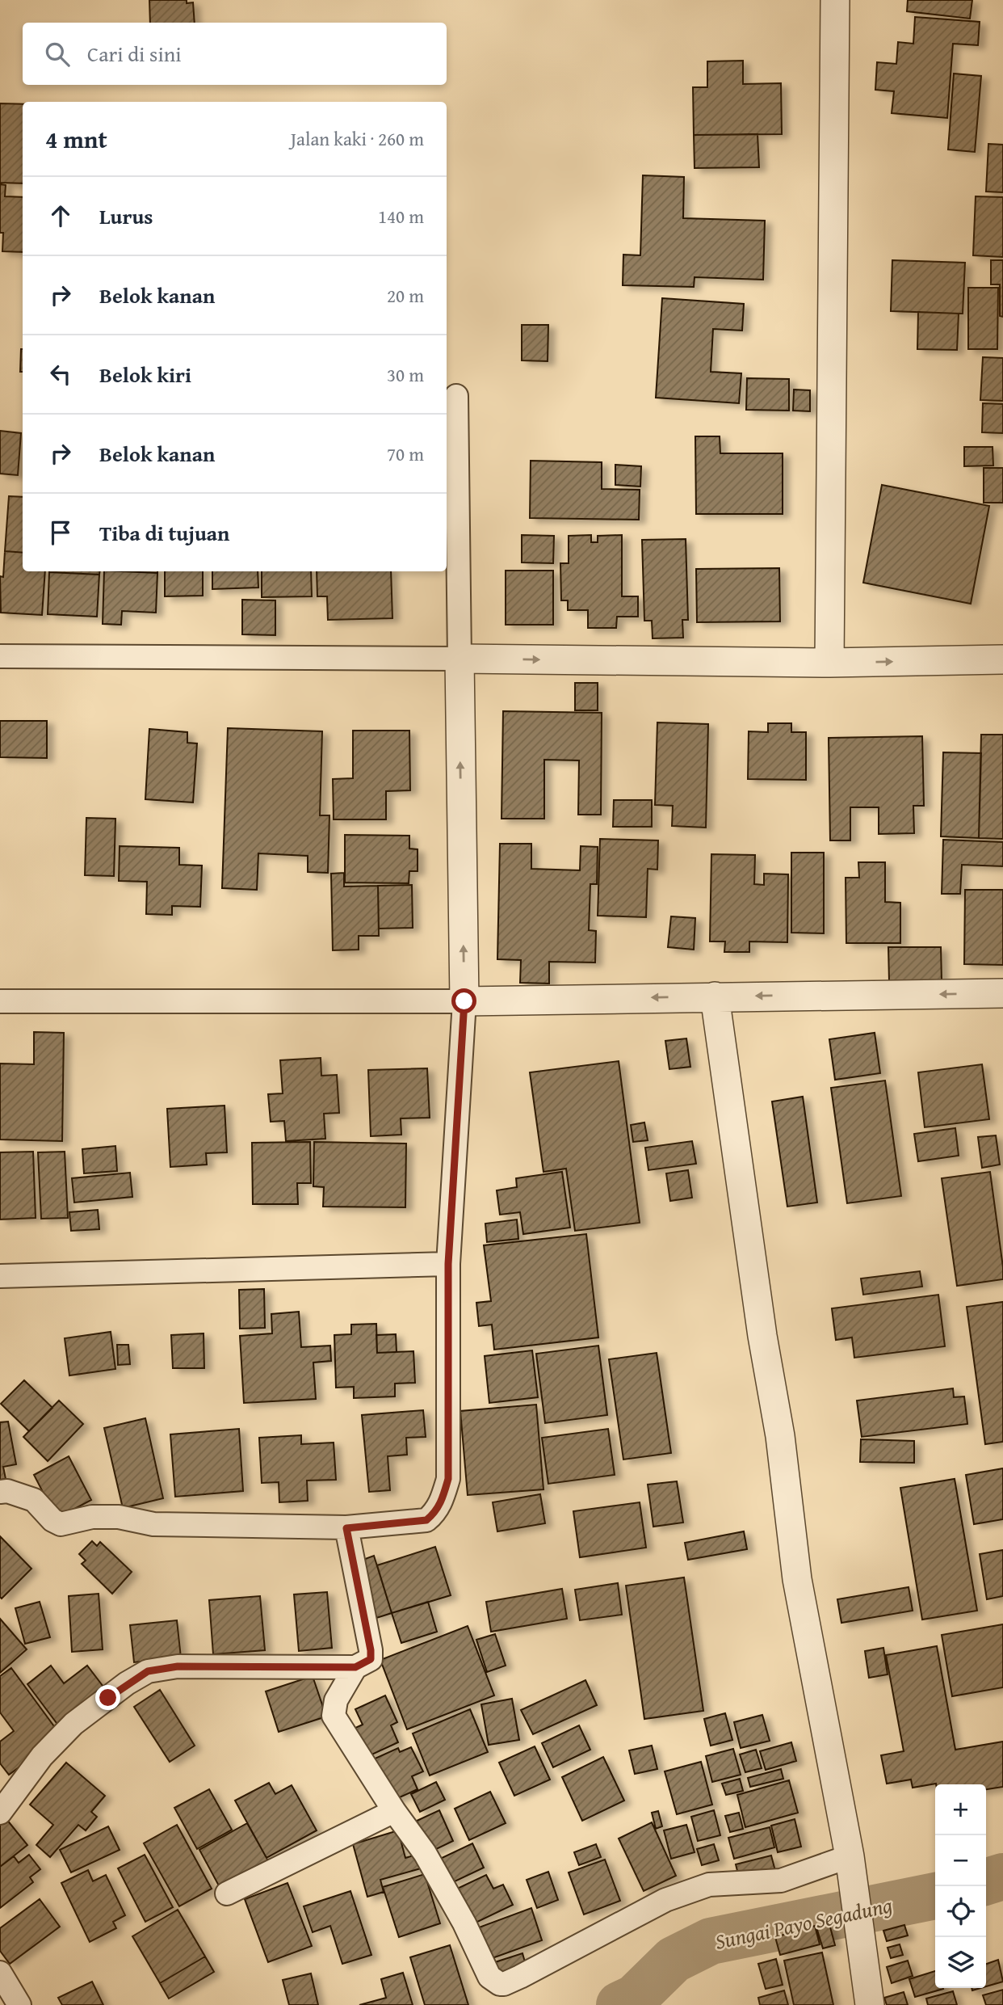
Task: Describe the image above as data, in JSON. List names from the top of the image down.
{
  "water": ["Sungai Payo Segadung"],
  "page": {
    "search": "Cari di sini",
    "heading": ["4 mnt", "Jalan kaki · 260 m"],
    "list": [
      ["Lurus", "140 m"],
      ["Belok kanan", "20 m"],
      ["Belok kiri", "30 m"],
      ["Belok kanan", "70 m"],
      "Tiba di tujuan"
    ],
    "map_buttons": ["+", "−"]
  }
}
